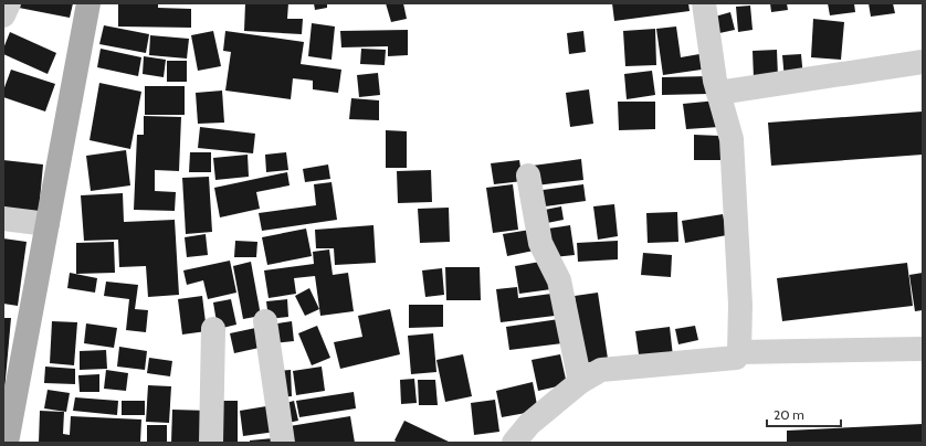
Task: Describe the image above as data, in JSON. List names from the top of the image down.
{
  "scale_bar": "20 m"
}
